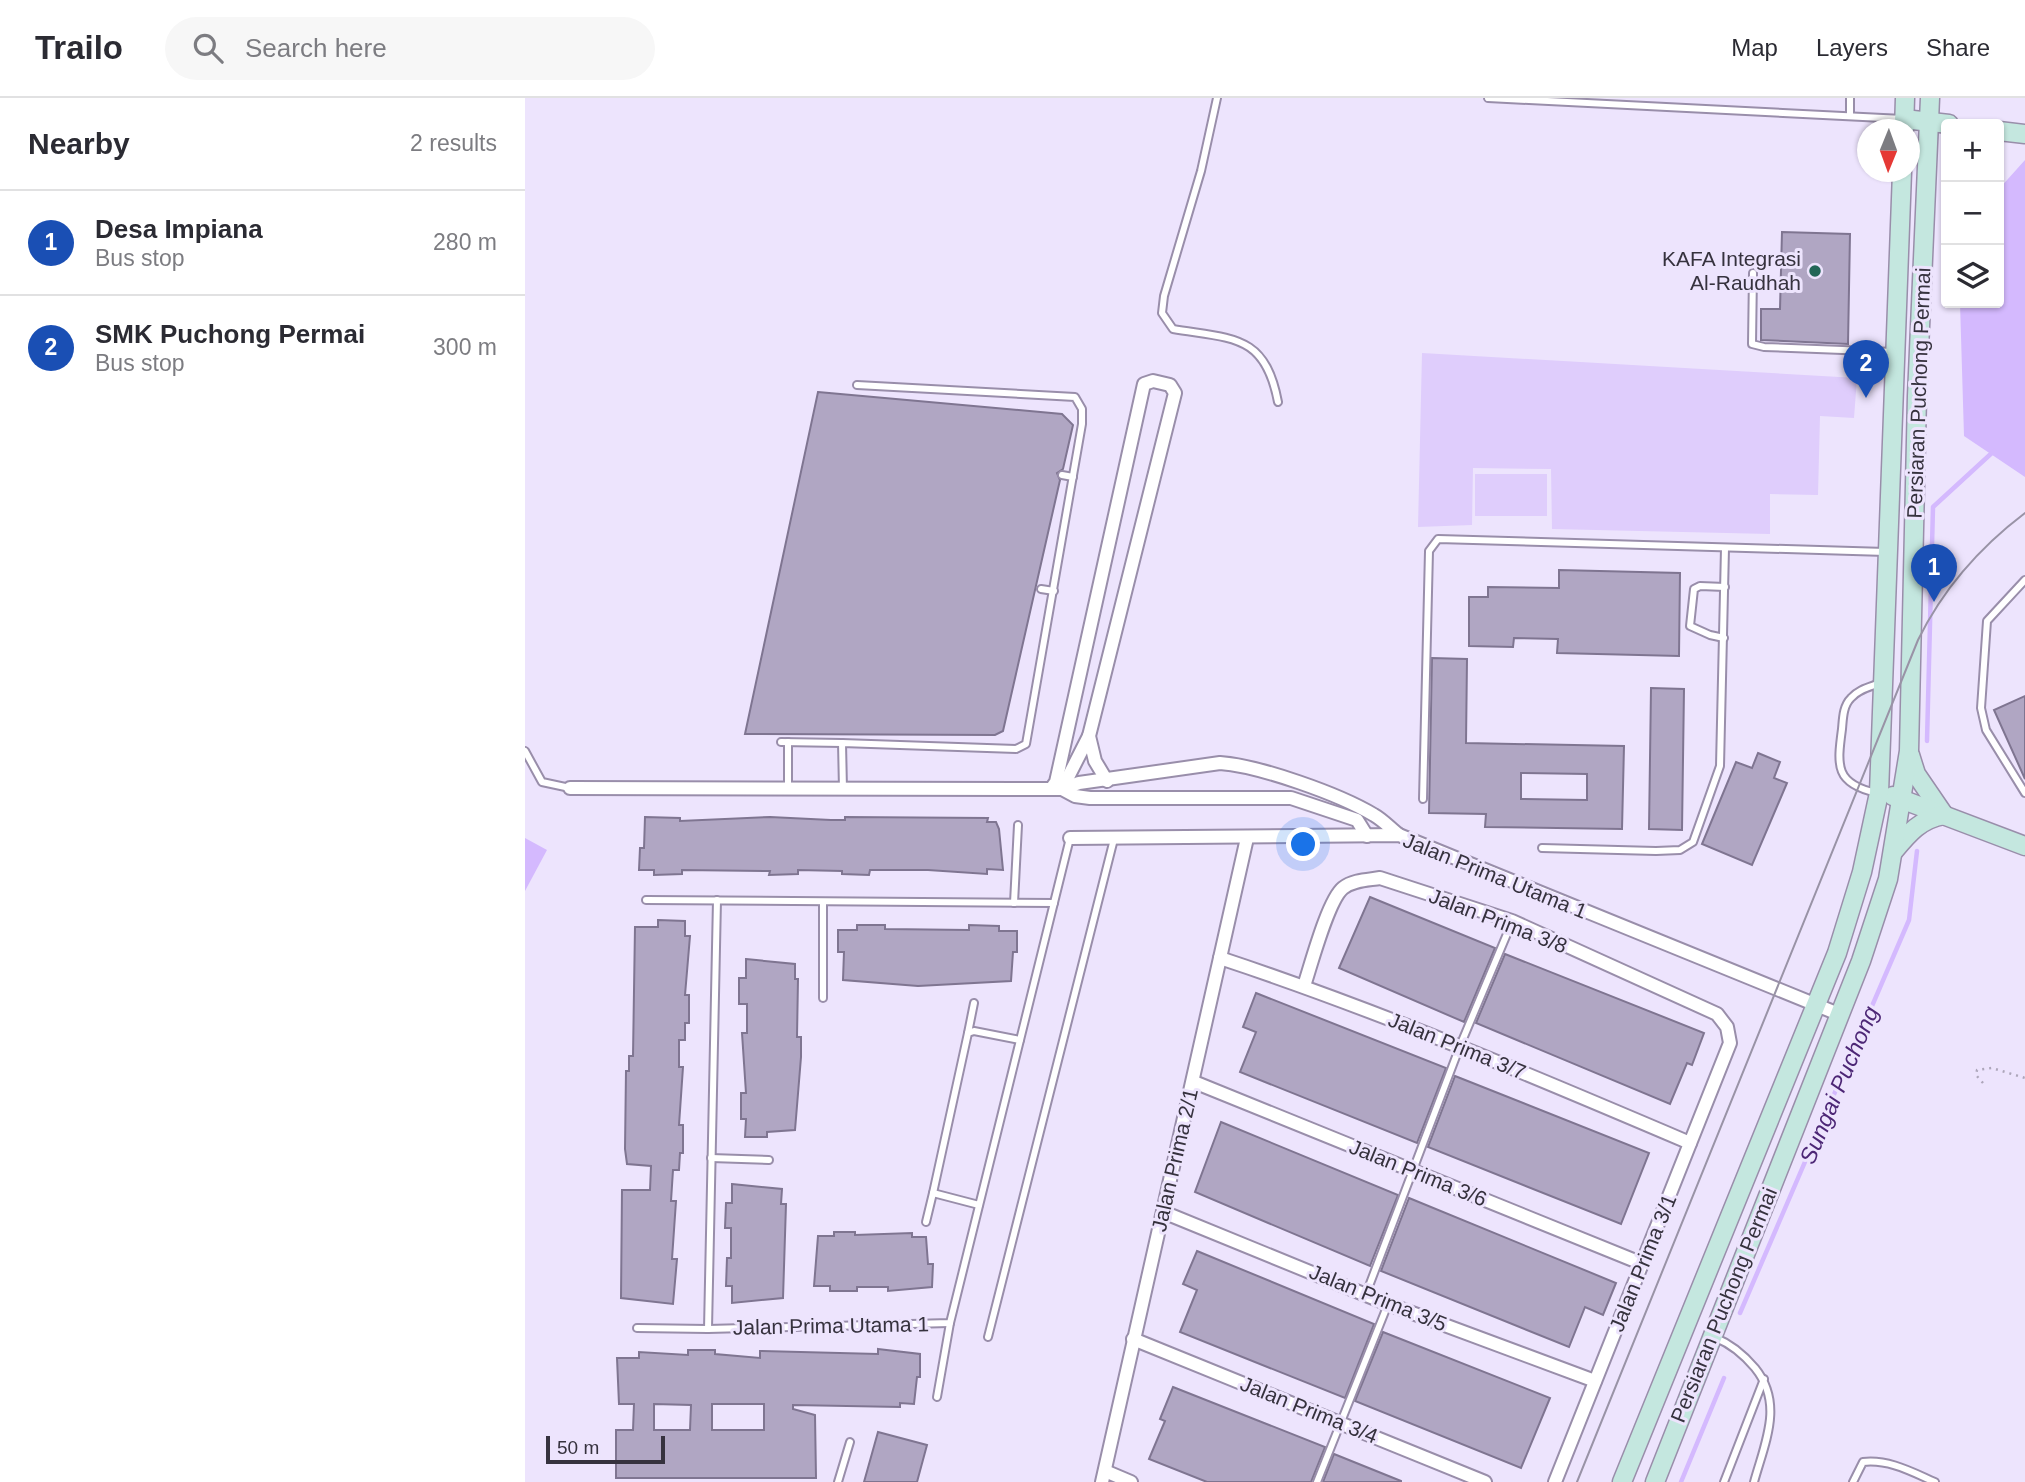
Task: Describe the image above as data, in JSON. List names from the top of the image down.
{
  "streets": {
    "main road": ["Persiaran Puchong Permai"],
    "street": [
      "Jalan Prima Utama 1",
      "Jalan Prima 3/8",
      "Jalan Prima 3/7",
      "Jalan Prima 2/1",
      "Jalan Prima 3/6",
      "Jalan Prima 3/1",
      "Jalan Prima 3/5",
      "Jalan Prima 3/4"
    ]
  },
  "crossings": [
    ["Persiaran Puchong Permai", "Jalan Prima Utama 1"],
    ["Jalan Prima Utama 1", "Jalan Prima 2/1"],
    ["Jalan Prima 3/8", "Jalan Prima 3/7"],
    ["Jalan Prima 3/8", "Jalan Prima 3/1"],
    ["Jalan Prima 3/7", "Jalan Prima 2/1"],
    ["Jalan Prima 3/7", "Jalan Prima 3/1"],
    ["Jalan Prima 2/1", "Jalan Prima 3/6"],
    ["Jalan Prima 2/1", "Jalan Prima 3/5"],
    ["Jalan Prima 2/1", "Jalan Prima 3/4"],
    ["Jalan Prima 3/6", "Jalan Prima 3/1"],
    ["Jalan Prima 3/1", "Jalan Prima 3/5"]
  ],
  "water": ["Sungai Puchong"],
  "places": ["KAFA Integrasi Al-Raudhah"],
  "scale_bar": "50 m",
  "north": "bottom",
  "page": {
    "header": "Trailo",
    "search": "Search here",
    "nav": ["Map", "Layers", "Share"],
    "heading": ["Nearby", "2 results"],
    "map_buttons": ["+", "−"],
    "list": [
      {
        "mark": "1",
        "name": "Desa Impiana",
        "note": "Bus stop",
        "value": "280 m"
      },
      {
        "mark": "2",
        "name": "SMK Puchong Permai",
        "note": "Bus stop",
        "value": "300 m"
      }
    ],
    "pins": ["2", "1"],
    "scale": "50 m"
  }
}
